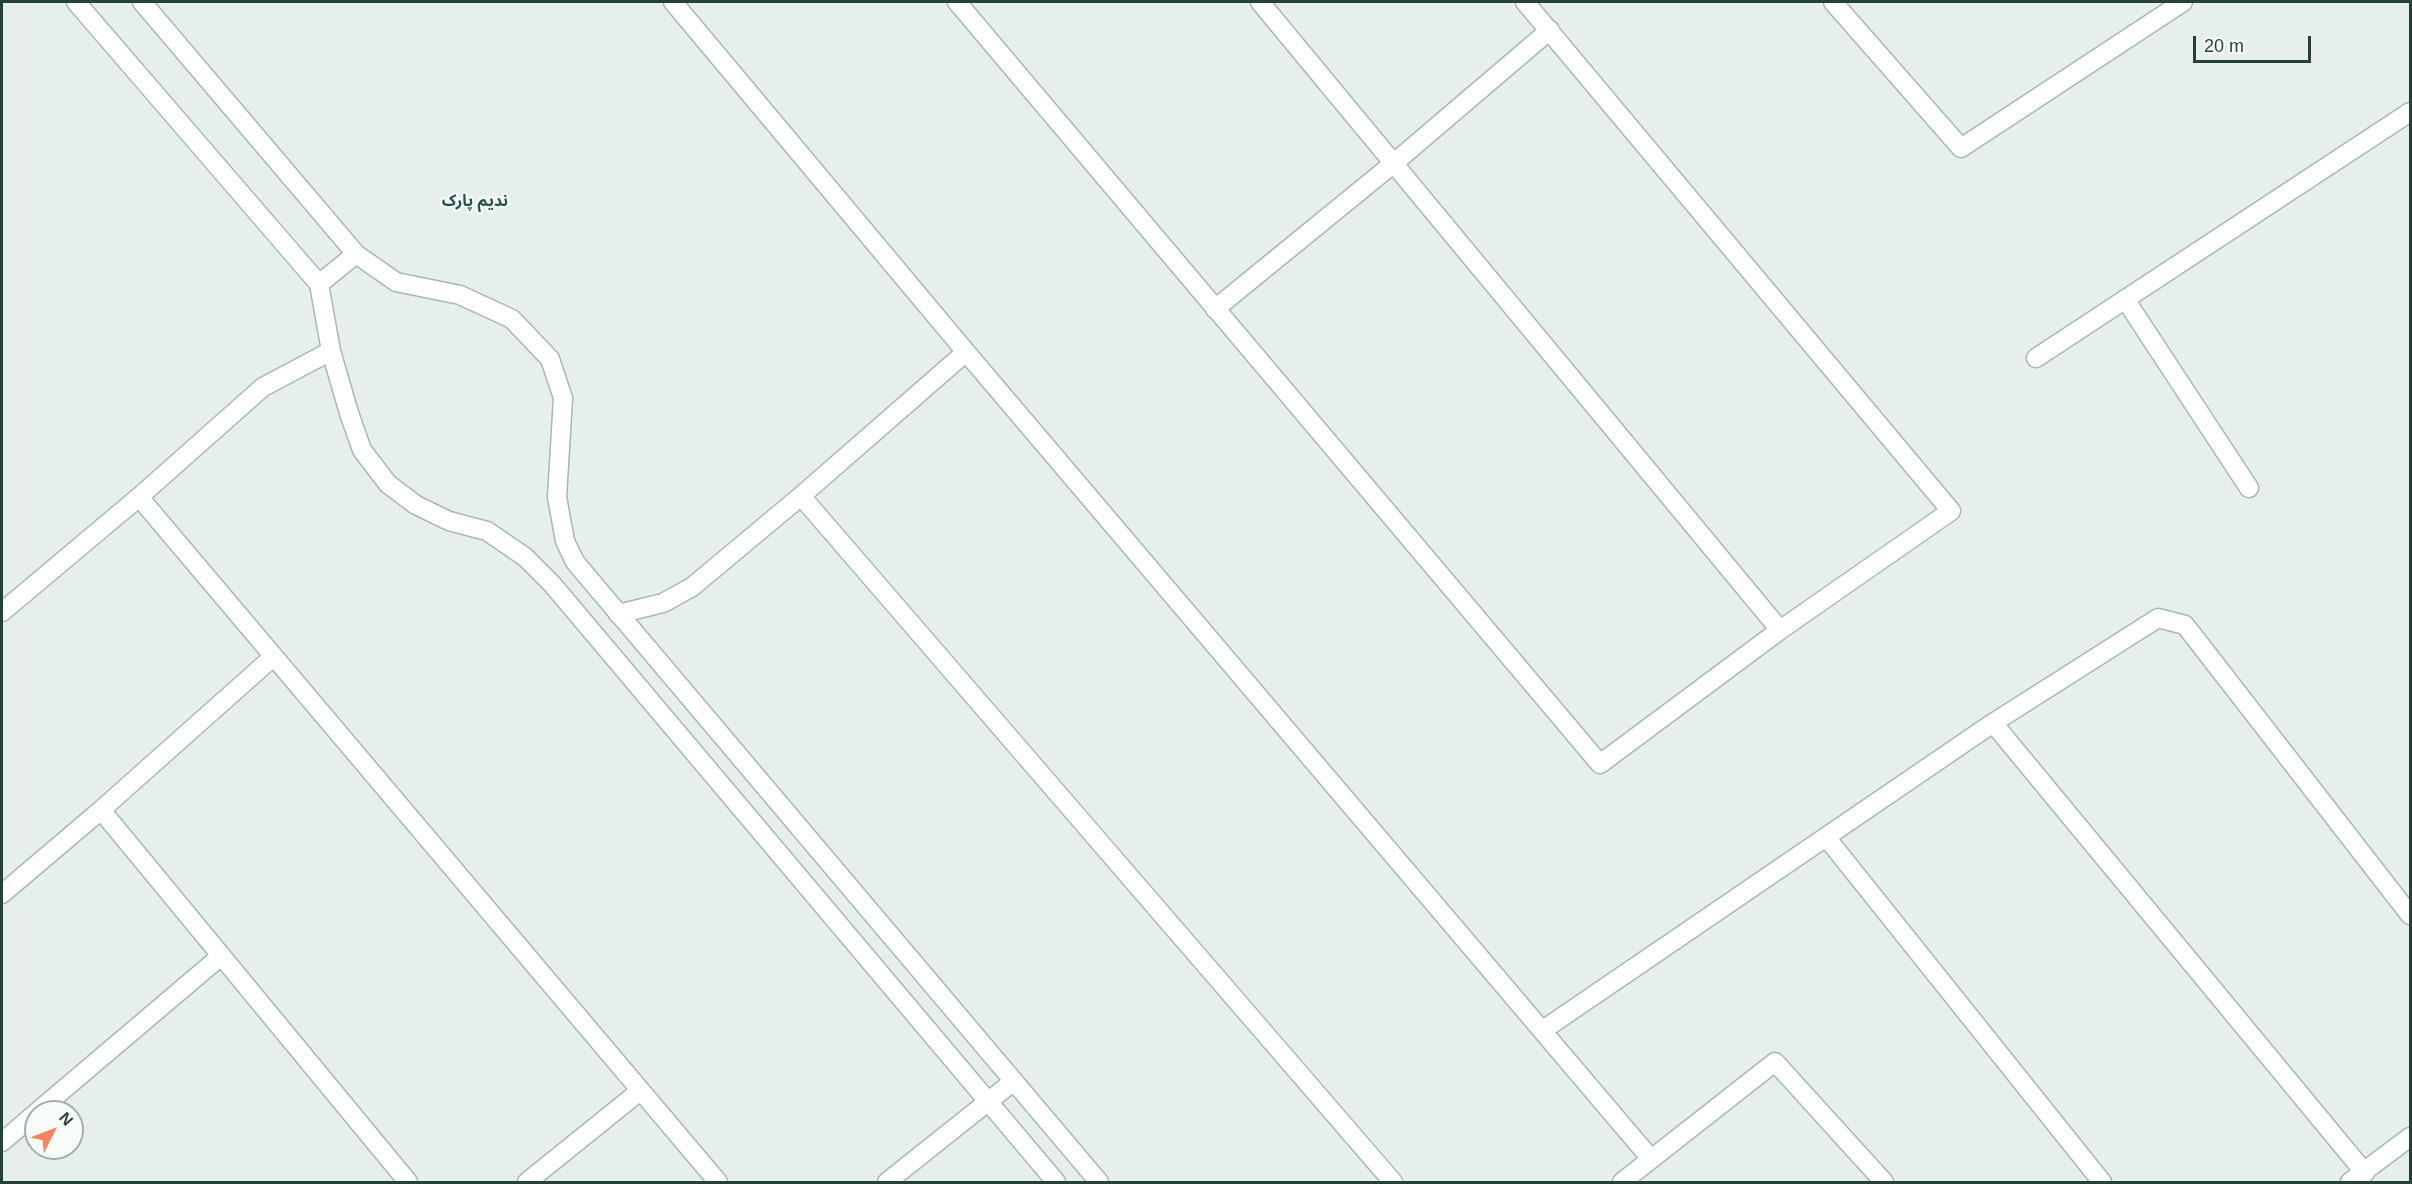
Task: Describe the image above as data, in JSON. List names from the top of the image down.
{
  "districts": ["ندیم پارک"],
  "scale_bar": "20 m",
  "north": "top right"
}
